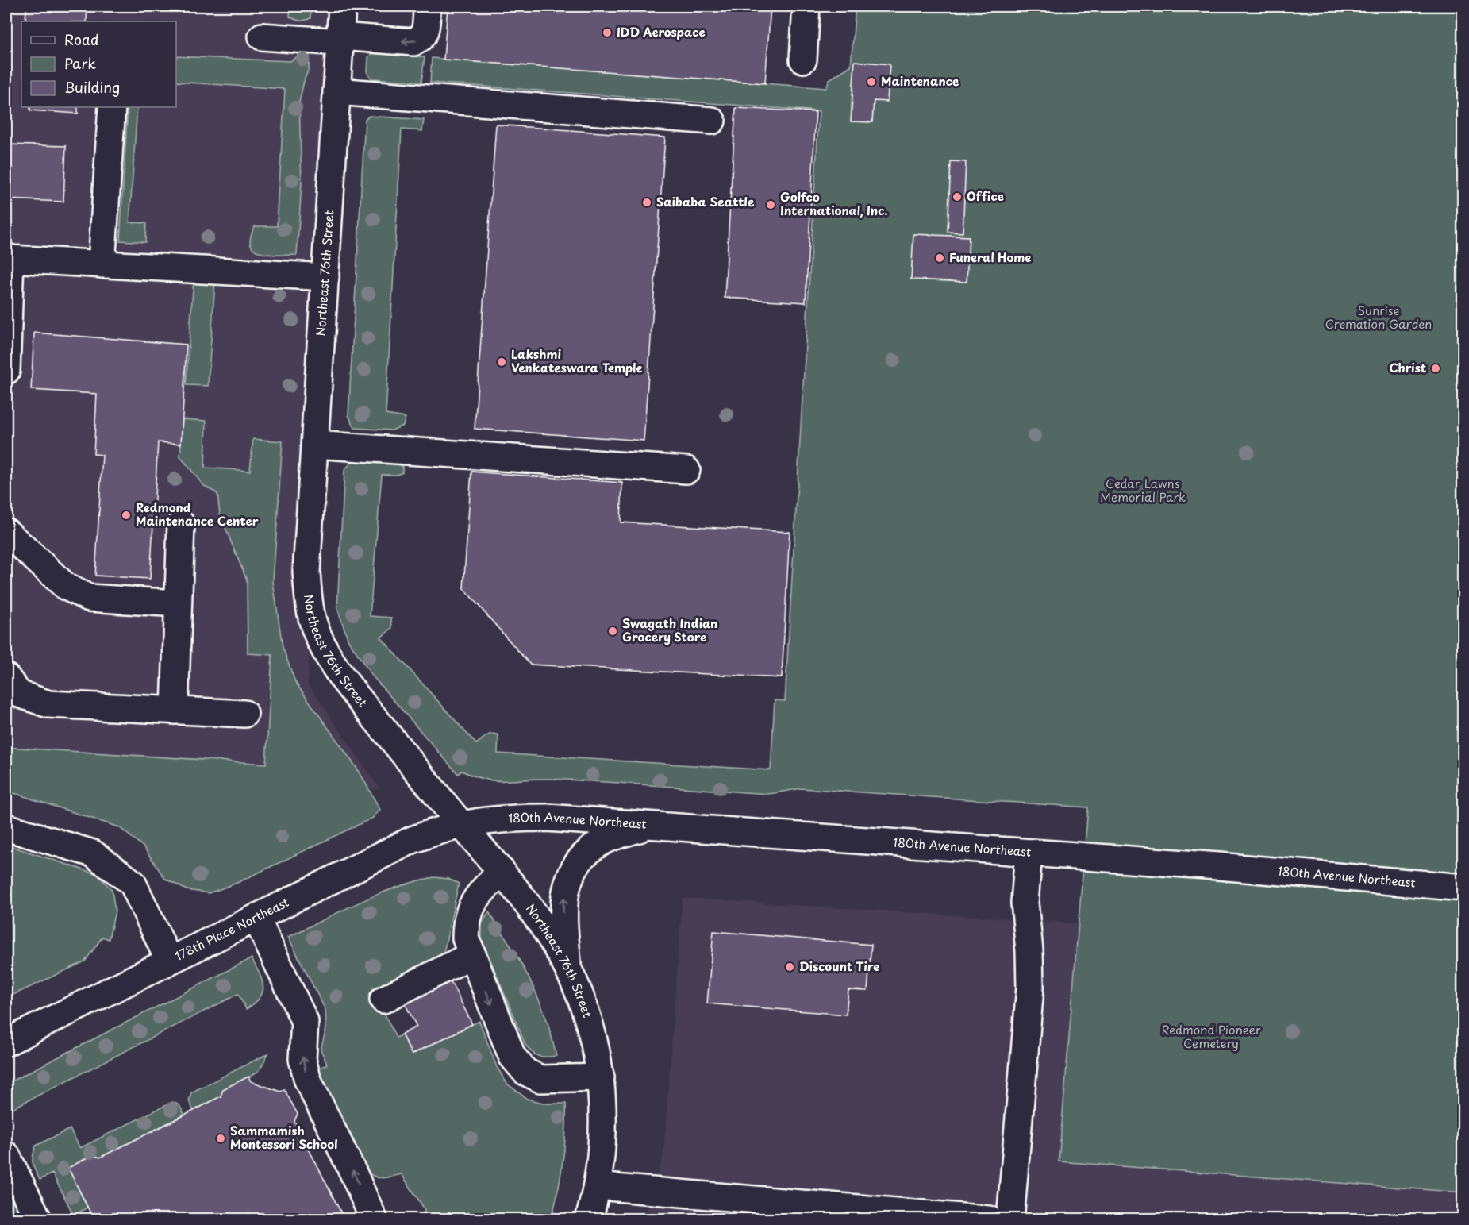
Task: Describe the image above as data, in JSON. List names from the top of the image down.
{
  "streets": {
    "street": ["Northeast 76th Street", "180th Avenue Northeast", "178th Place Northeast"]
  },
  "crossings": [
    ["Northeast 76th Street", "180th Avenue Northeast"],
    ["Northeast 76th Street", "178th Place Northeast"],
    ["180th Avenue Northeast", "178th Place Northeast"]
  ],
  "parks": ["Sunrise Cremation Garden", "Cedar Lawns Memorial Park", "Redmond Pioneer Cemetery"],
  "places": [
    "IDD Aerospace",
    "Maintenance",
    "Office",
    "Saibaba Seattle",
    "Golfco International, Inc.",
    "Funeral Home",
    "Lakshmi Venkateswara Temple",
    "Christ",
    "Redmond Maintenance Center",
    "Swagath Indian Grocery Store",
    "Discount Tire",
    "Sammamish Montessori School"
  ],
  "legend": ["Road", "Park", "Building"]
}
